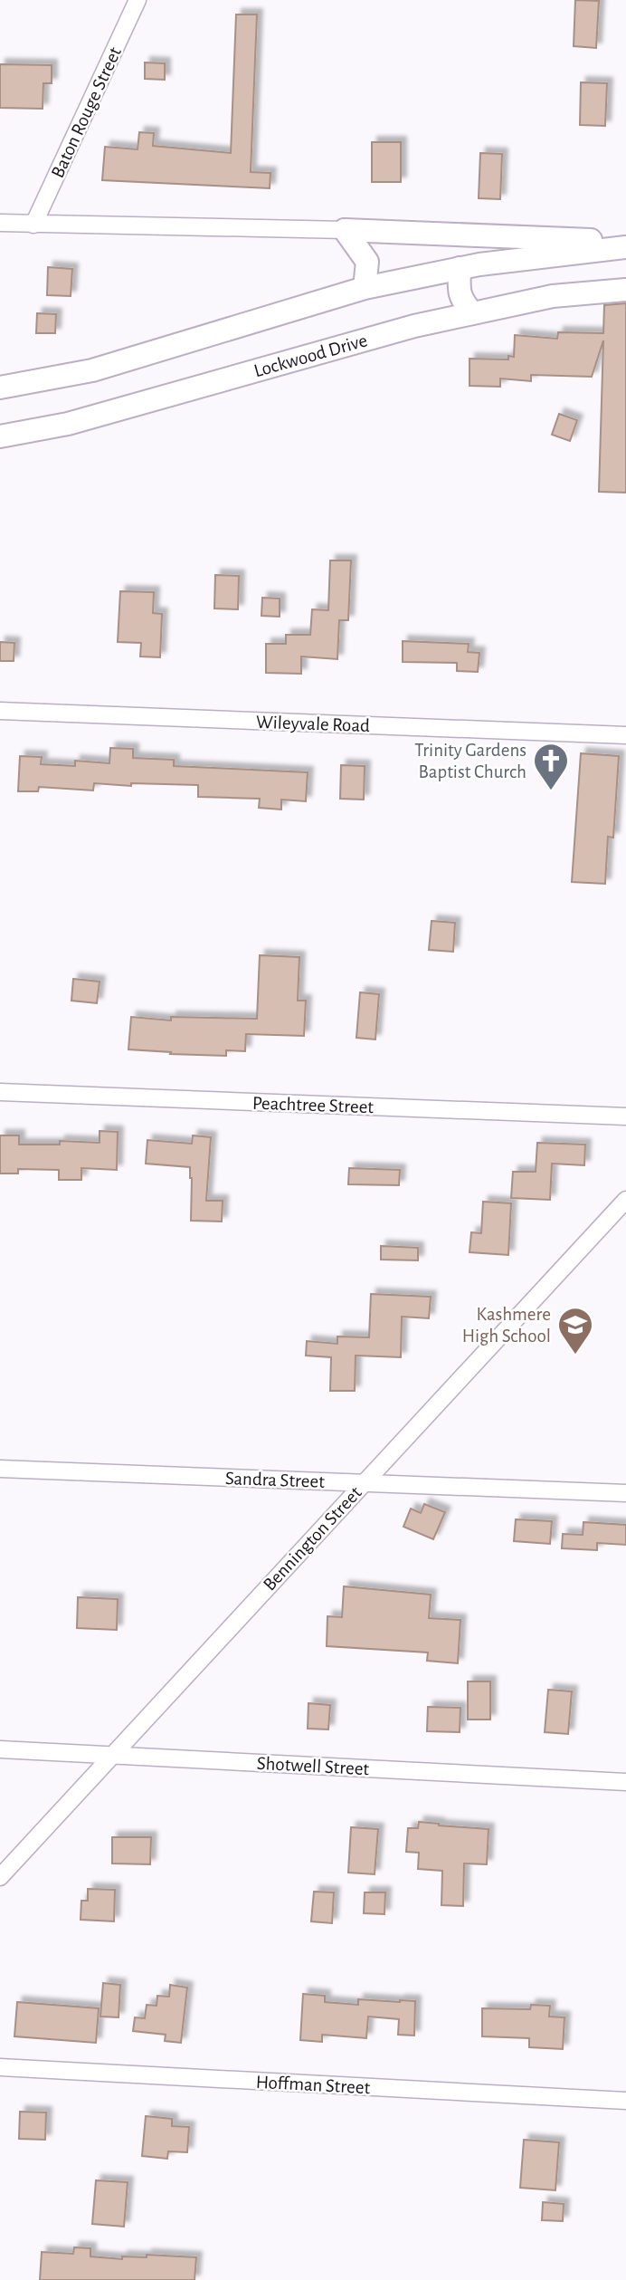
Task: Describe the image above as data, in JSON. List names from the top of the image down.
{
  "streets": {
    "main road": ["Lockwood Drive"],
    "street": [
      "Baton Rouge Street",
      "Wileyvale Road",
      "Peachtree Street",
      "Sandra Street",
      "Bennington Street",
      "Shotwell Street",
      "Hoffman Street"
    ]
  },
  "crossings": [
    ["Sandra Street", "Bennington Street"],
    ["Bennington Street", "Shotwell Street"]
  ],
  "places": {
    "church": ["Trinity Gardens Baptist Church"],
    "school or university": ["Kashmere High School"]
  }
}
